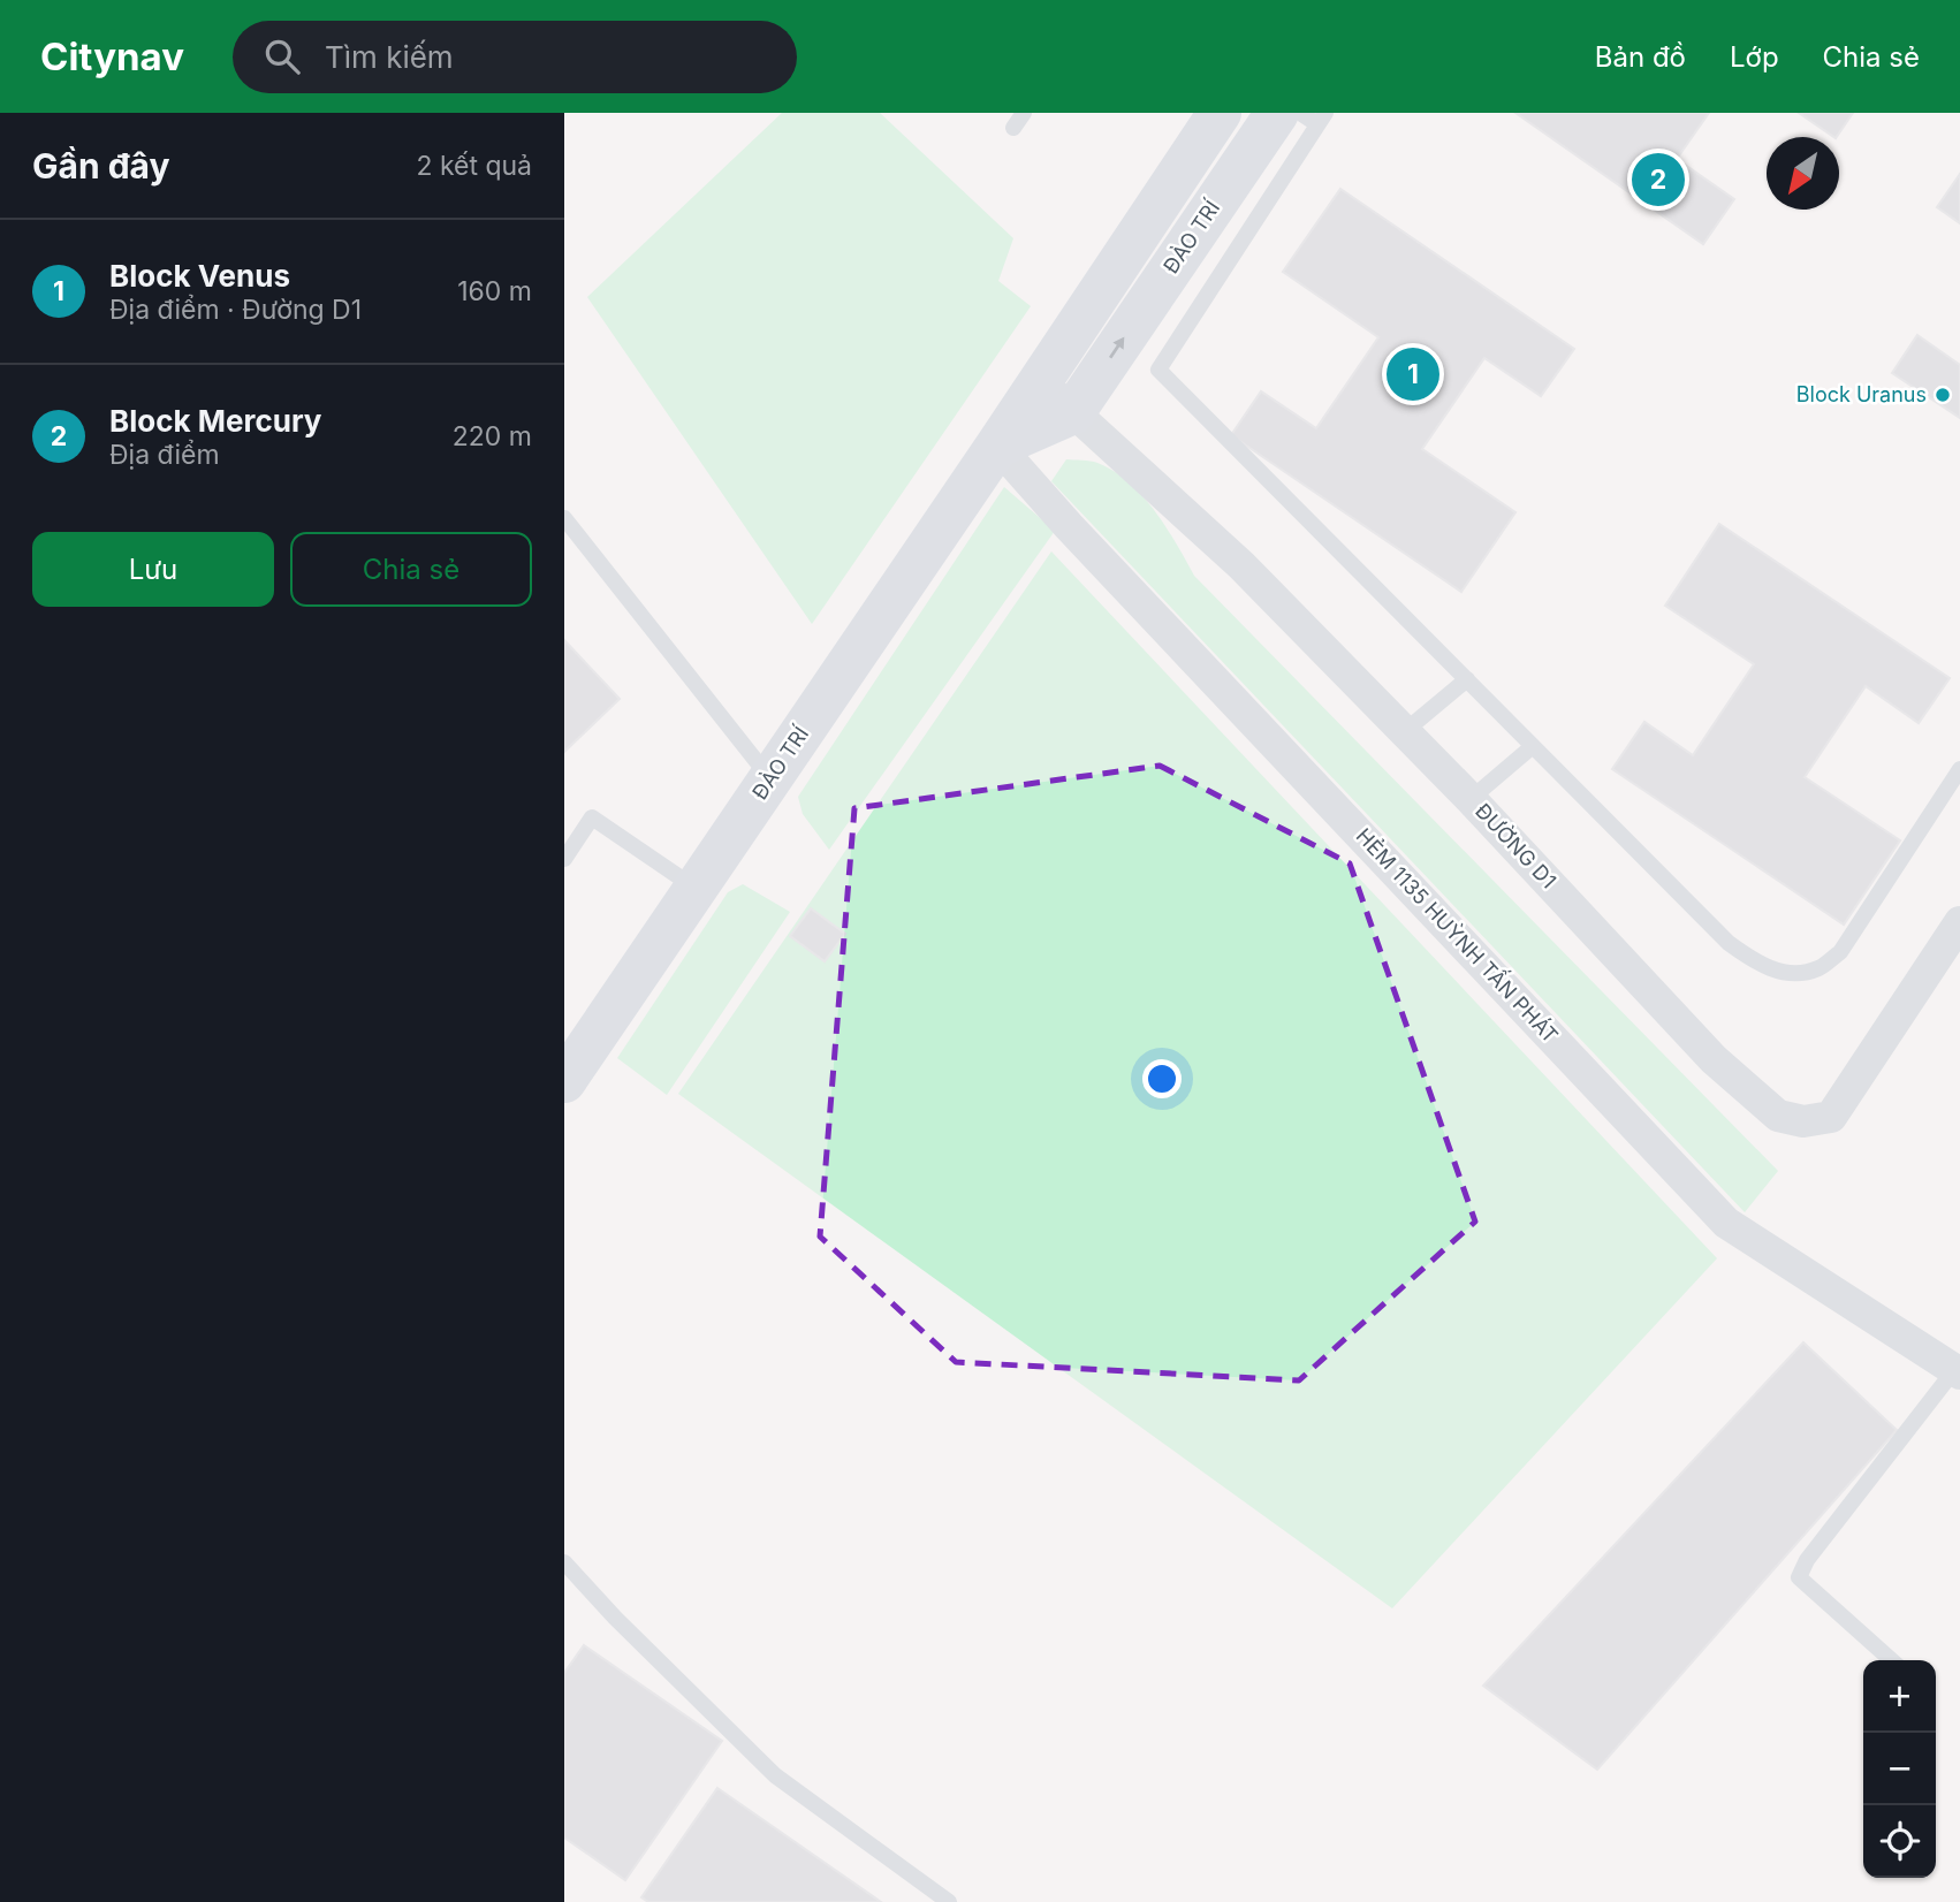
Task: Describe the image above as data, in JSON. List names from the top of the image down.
{
  "streets": {
    "street": ["ĐÀO TRÍ", "ĐƯỜNG D1", "HẺM 1135 HUỲNH TẤN PHÁT"]
  },
  "crossings": [
    ["ĐÀO TRÍ", "ĐƯỜNG D1"],
    ["ĐÀO TRÍ", "HẺM 1135 HUỲNH TẤN PHÁT"]
  ],
  "places": ["Block Uranus"],
  "north": "bottom left",
  "page": {
    "header": "Citynav",
    "search": "Tìm kiếm",
    "nav": ["Bản đồ", "Lớp", "Chia sẻ"],
    "heading": ["Gần đây", "2 kết quả"],
    "pins": ["2", "1"],
    "list": [
      {
        "mark": "1",
        "name": "Block Venus",
        "note": "Địa điểm · Đường D1",
        "value": "160 m"
      },
      {
        "mark": "2",
        "name": "Block Mercury",
        "note": "Địa điểm",
        "value": "220 m"
      }
    ],
    "buttons": ["Lưu", "Chia sẻ"],
    "map_buttons": ["+", "−"]
  }
}
